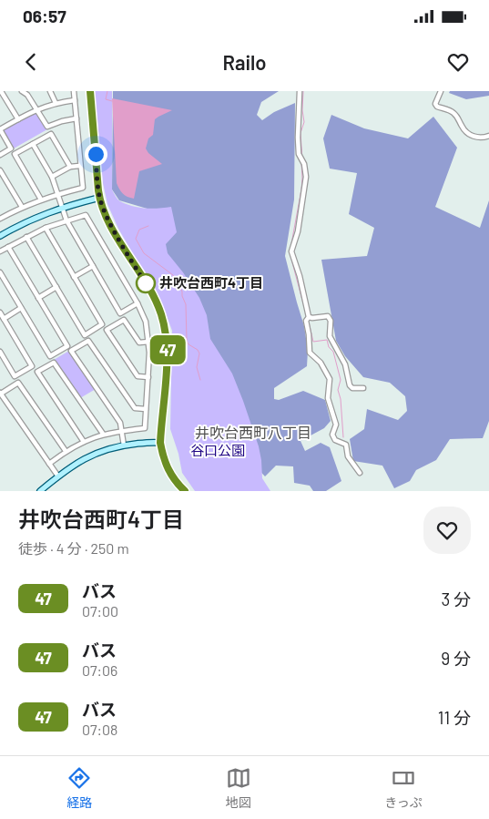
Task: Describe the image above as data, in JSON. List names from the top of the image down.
{
  "districts": ["井吹台西町八丁目"],
  "parks": ["谷口公園"],
  "places": ["井吹台西町4丁目"],
  "lines": ["bus line 47"],
  "page": {
    "status": "06:57",
    "header": "Railo",
    "on_map": "47",
    "heading": ["井吹台西町4丁目", "徒歩 · 4 分 · 250 m"],
    "list": [
      {
        "mark": "47",
        "name": "バス",
        "note": "07:00",
        "value": "3 分"
      },
      {
        "mark": "47",
        "name": "バス",
        "note": "07:06",
        "value": "9 分"
      },
      {
        "mark": "47",
        "name": "バス",
        "note": "07:08",
        "value": "11 分"
      }
    ],
    "tabs": ["経路", "地図", "きっぷ"]
  }
}
